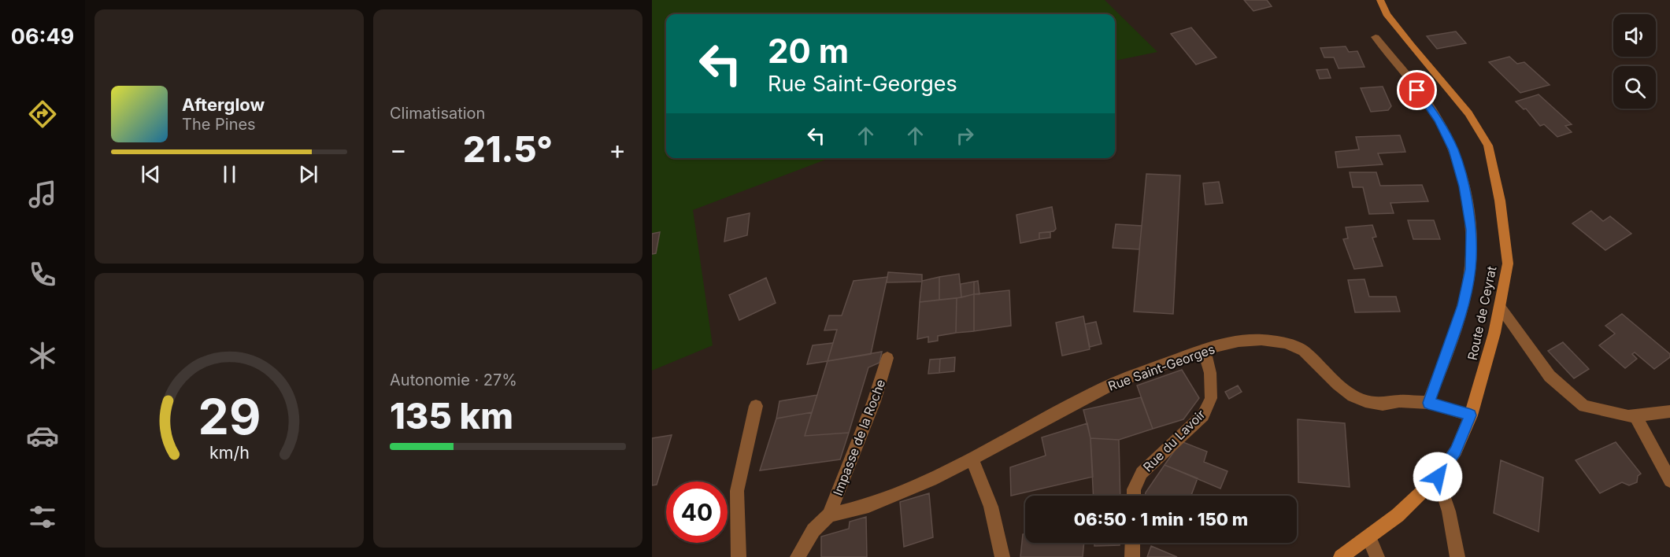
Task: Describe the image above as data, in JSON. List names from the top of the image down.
{
  "streets": {
    "street": [
      "Route de Ceyrat",
      "Rue Saint-Georges",
      "Impasse de la Roche",
      "Rue du Lavoir"
    ]
  },
  "crossings": [
    ["Route de Ceyrat", "Rue Saint-Georges"],
    ["Rue Saint-Georges", "Impasse de la Roche"],
    ["Rue Saint-Georges", "Rue du Lavoir"]
  ],
  "page": {
    "tabs": "06:49",
    "tile": [
      "Climatisation",
      ["Autonomie · 27%", "135 km"]
    ],
    "turn": ["20 m", "Rue Saint-Georges"],
    "song": ["Afterglow", "The Pines"],
    "heat": ["−", "21.5°", "+"],
    "limit": "40",
    "trip": "06:50 · 1 min · 150 m",
    "gauge": ["29", "km/h"]
  }
}
